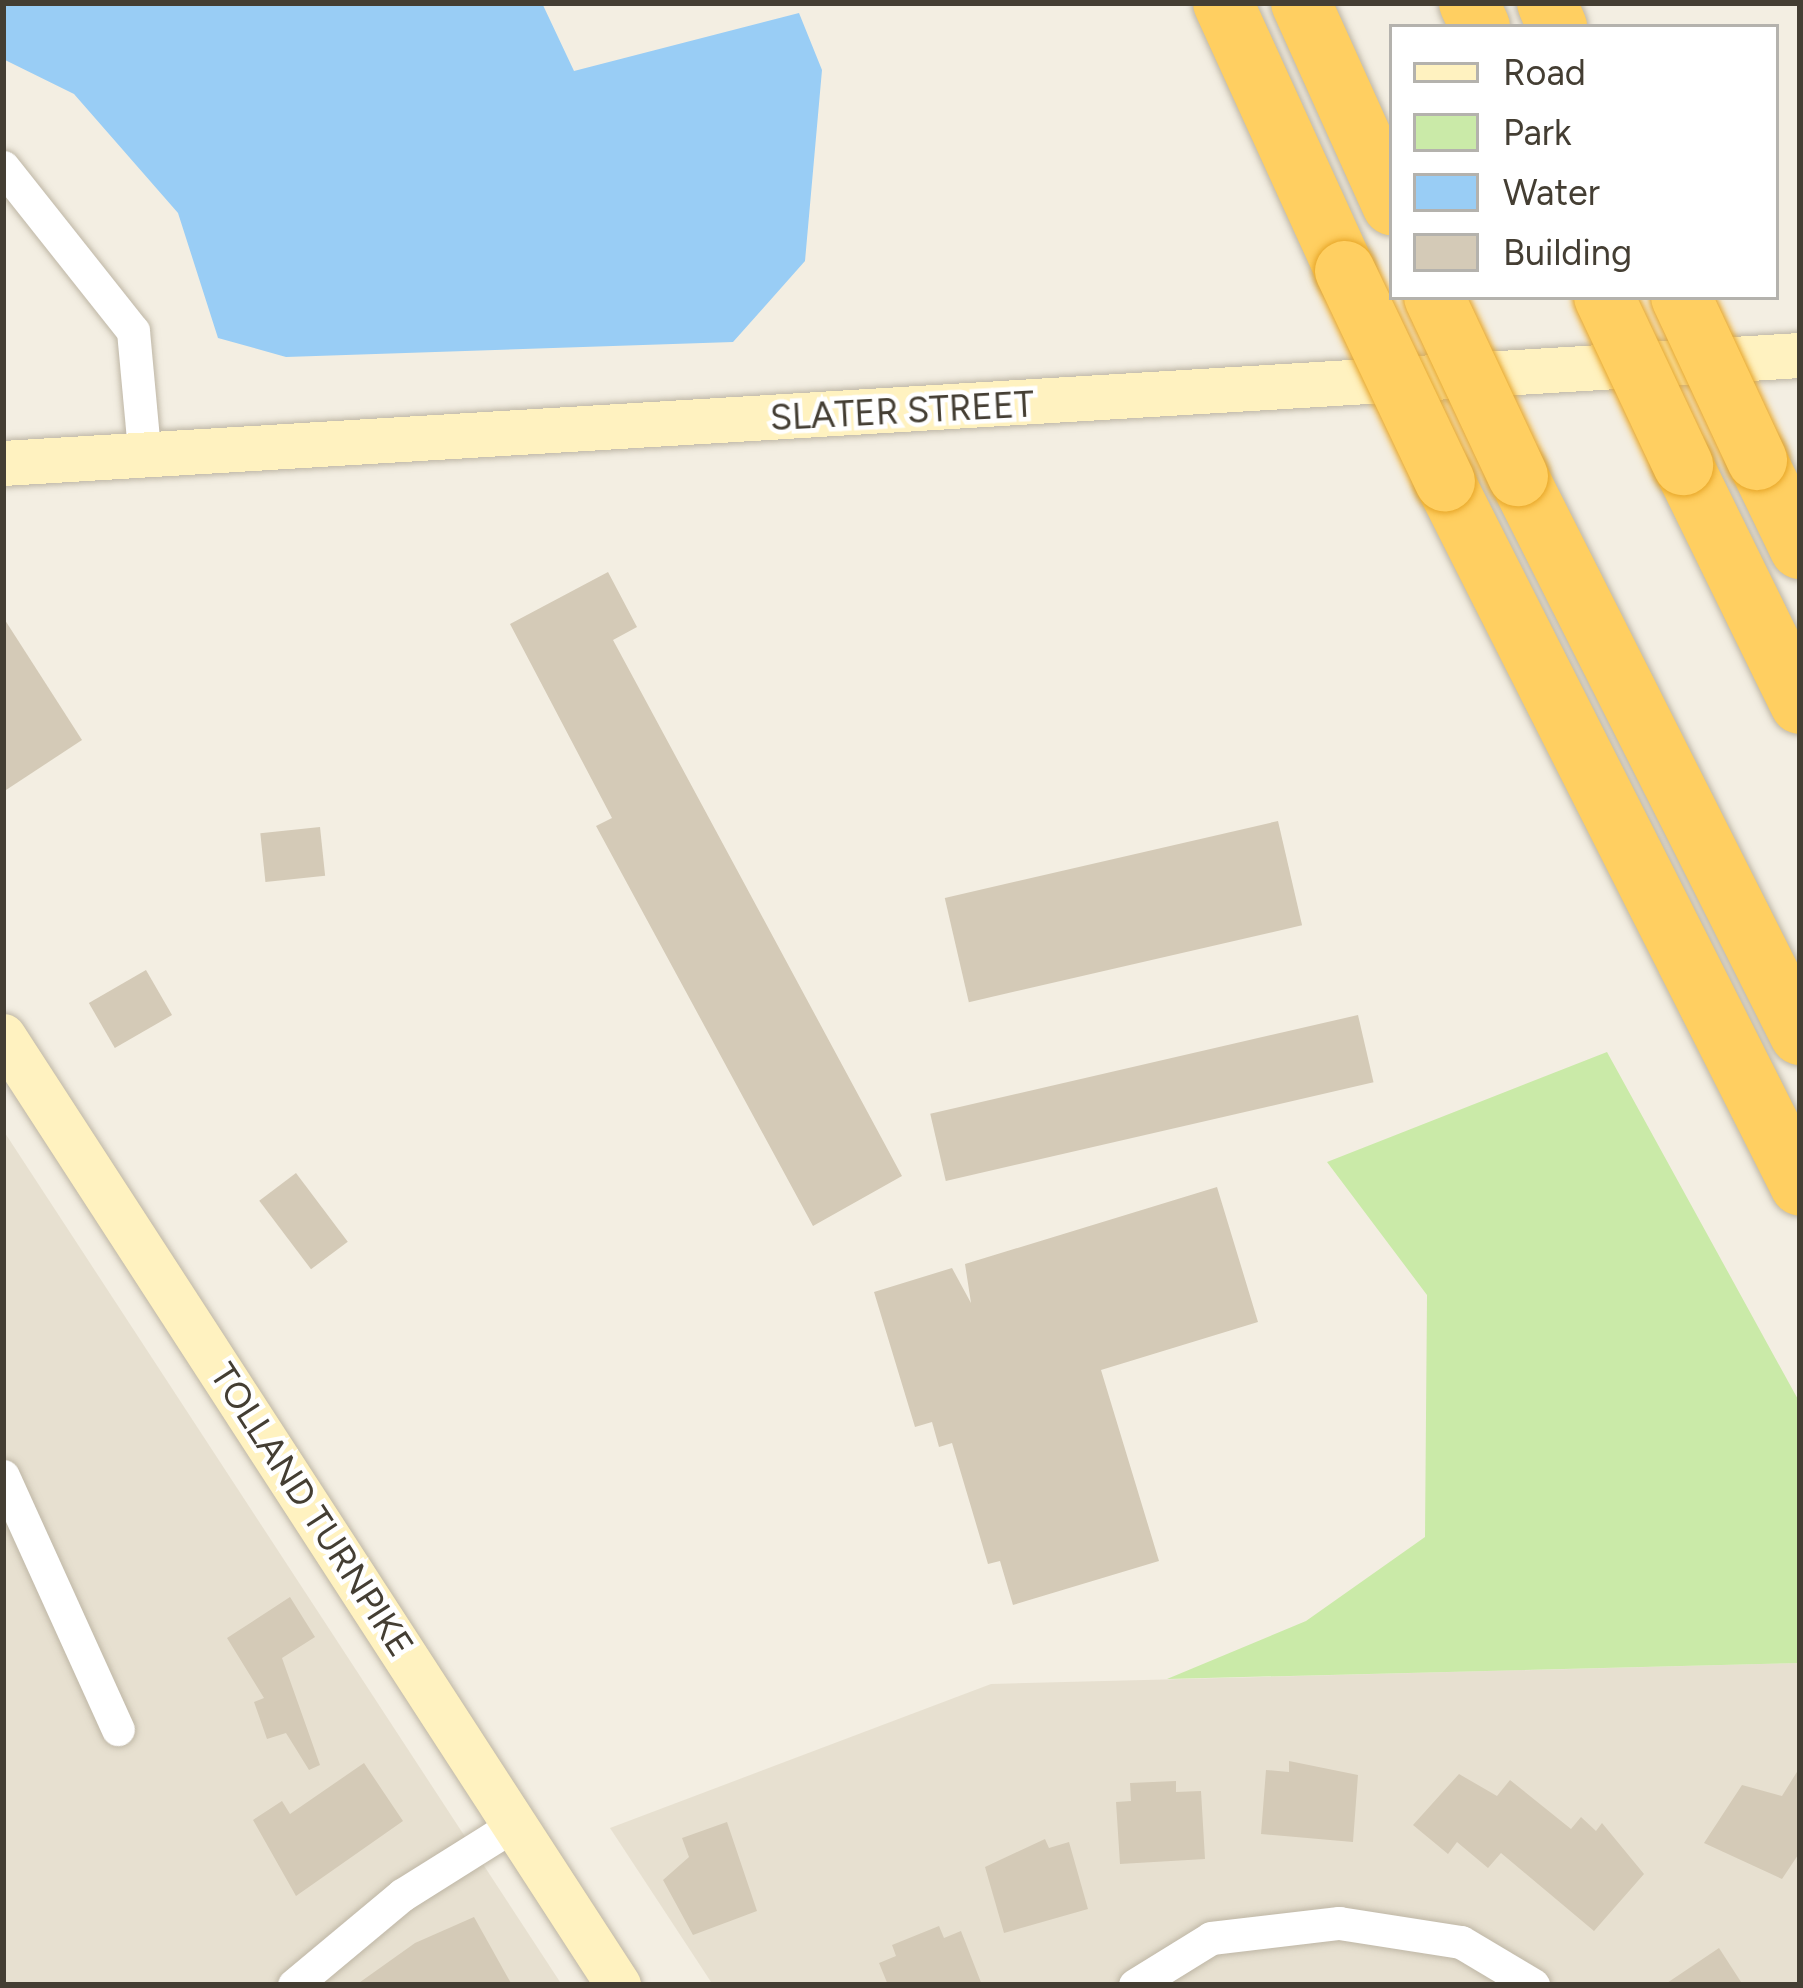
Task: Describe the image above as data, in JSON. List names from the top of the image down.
{
  "streets": {
    "street": ["SLATER STREET", "TOLLAND TURNPIKE"]
  },
  "legend": [
    "Road",
    "Park",
    "Water",
    "Building"
  ]
}
